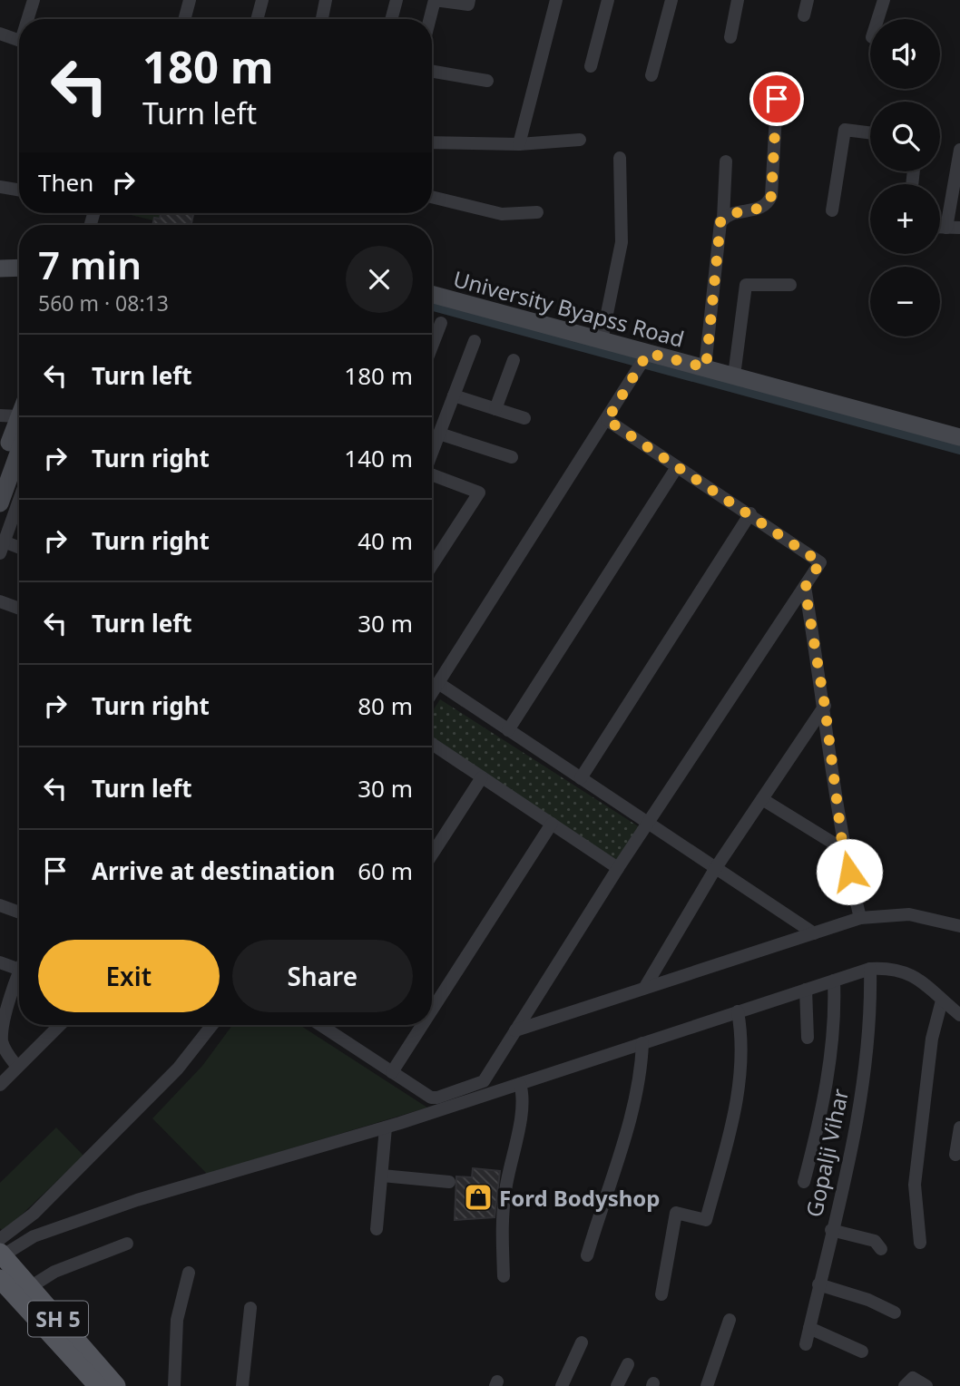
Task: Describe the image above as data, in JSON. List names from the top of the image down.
{
  "streets": {
    "main road": ["University Byapss Road", "SH 5"],
    "street": ["Gopalji Vihar"]
  },
  "places": {
    "shop": ["Ford Bodyshop"]
  },
  "page": {
    "map_buttons": ["+", "−"],
    "turn": ["180 m", "Turn left"],
    "then": "Then",
    "heading": ["7 min", "560 m · 08:13"],
    "list": [
      {
        "name": "Turn left",
        "value": "180 m"
      },
      {
        "name": "Turn right",
        "value": "140 m"
      },
      {
        "name": "Turn right",
        "value": "40 m"
      },
      {
        "name": "Turn left",
        "value": "30 m"
      },
      {
        "name": "Turn right",
        "value": "80 m"
      },
      {
        "name": "Turn left",
        "value": "30 m"
      },
      {
        "name": "Arrive at destination",
        "value": "60 m"
      }
    ],
    "buttons": ["Exit", "Share"]
  }
}
